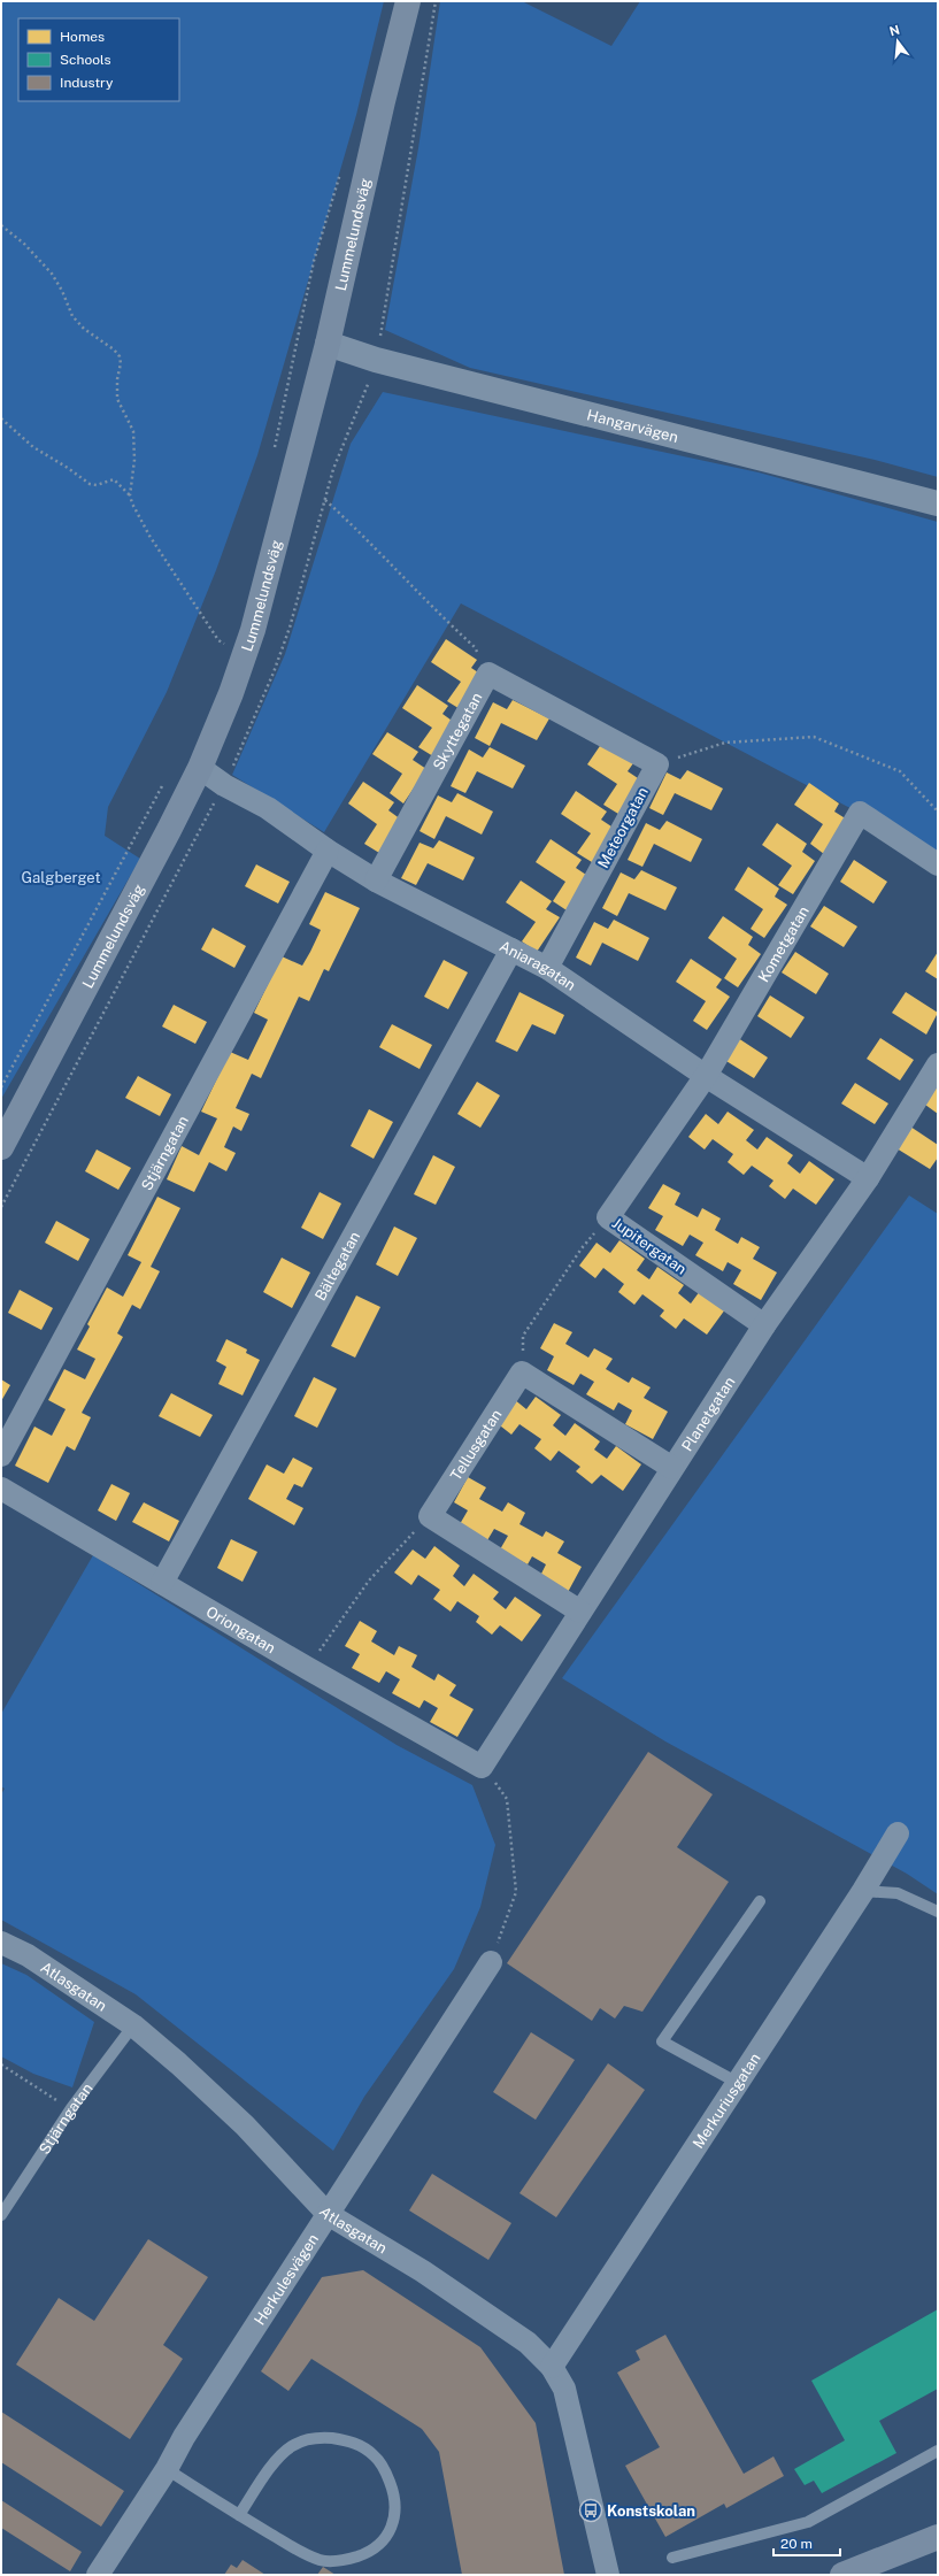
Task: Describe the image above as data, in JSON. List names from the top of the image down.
{
  "streets": {
    "main road": ["Lummelundsväg"],
    "street": [
      "Hangarvägen",
      "Skyttegatan",
      "Meteorgatan",
      "Kometgatan",
      "Aniaragatan",
      "Stjärngatan",
      "Jupitergatan",
      "Bältegatan",
      "Planetgatan",
      "Tellusgatan",
      "Oriongatan",
      "Atlasgatan",
      "Merkuriusgatan",
      "Herkulesvägen"
    ]
  },
  "crossings": [
    ["Lummelundsväg", "Hangarvägen"],
    ["Lummelundsväg", "Aniaragatan"],
    ["Skyttegatan", "Aniaragatan"],
    ["Meteorgatan", "Aniaragatan"],
    ["Kometgatan", "Aniaragatan"],
    ["Kometgatan", "Jupitergatan"],
    ["Aniaragatan", "Stjärngatan"],
    ["Aniaragatan", "Jupitergatan"],
    ["Aniaragatan", "Bältegatan"],
    ["Aniaragatan", "Planetgatan"],
    ["Stjärngatan", "Atlasgatan"],
    ["Jupitergatan", "Planetgatan"],
    ["Bältegatan", "Oriongatan"],
    ["Planetgatan", "Oriongatan"],
    ["Atlasgatan", "Merkuriusgatan"],
    ["Atlasgatan", "Herkulesvägen"]
  ],
  "parks": ["Galgberget"],
  "places": {
    "bus stop": ["Konstskolan"]
  },
  "legend": ["Homes", "Schools", "Industry"],
  "scale_bar": "20 m",
  "north": "top"
}
